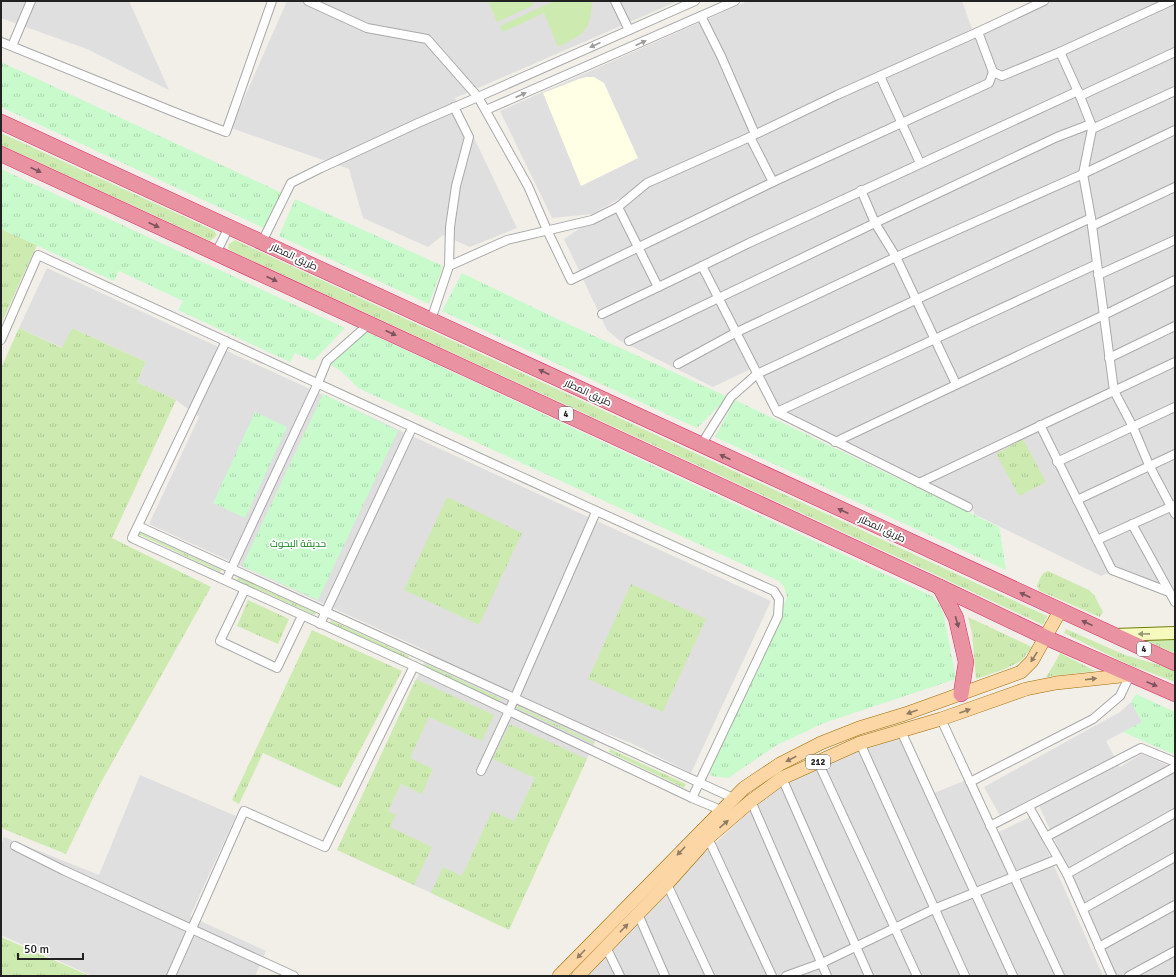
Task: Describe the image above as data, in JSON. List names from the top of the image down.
{
  "streets": {
    "highway": ["طريق المطار", "4"],
    "main road": ["212"]
  },
  "crossings": [
    ["طريق المطار", "212"],
    ["4", "212"]
  ],
  "parks": ["حديقة البحوث"],
  "scale_bar": "50 m"
}
